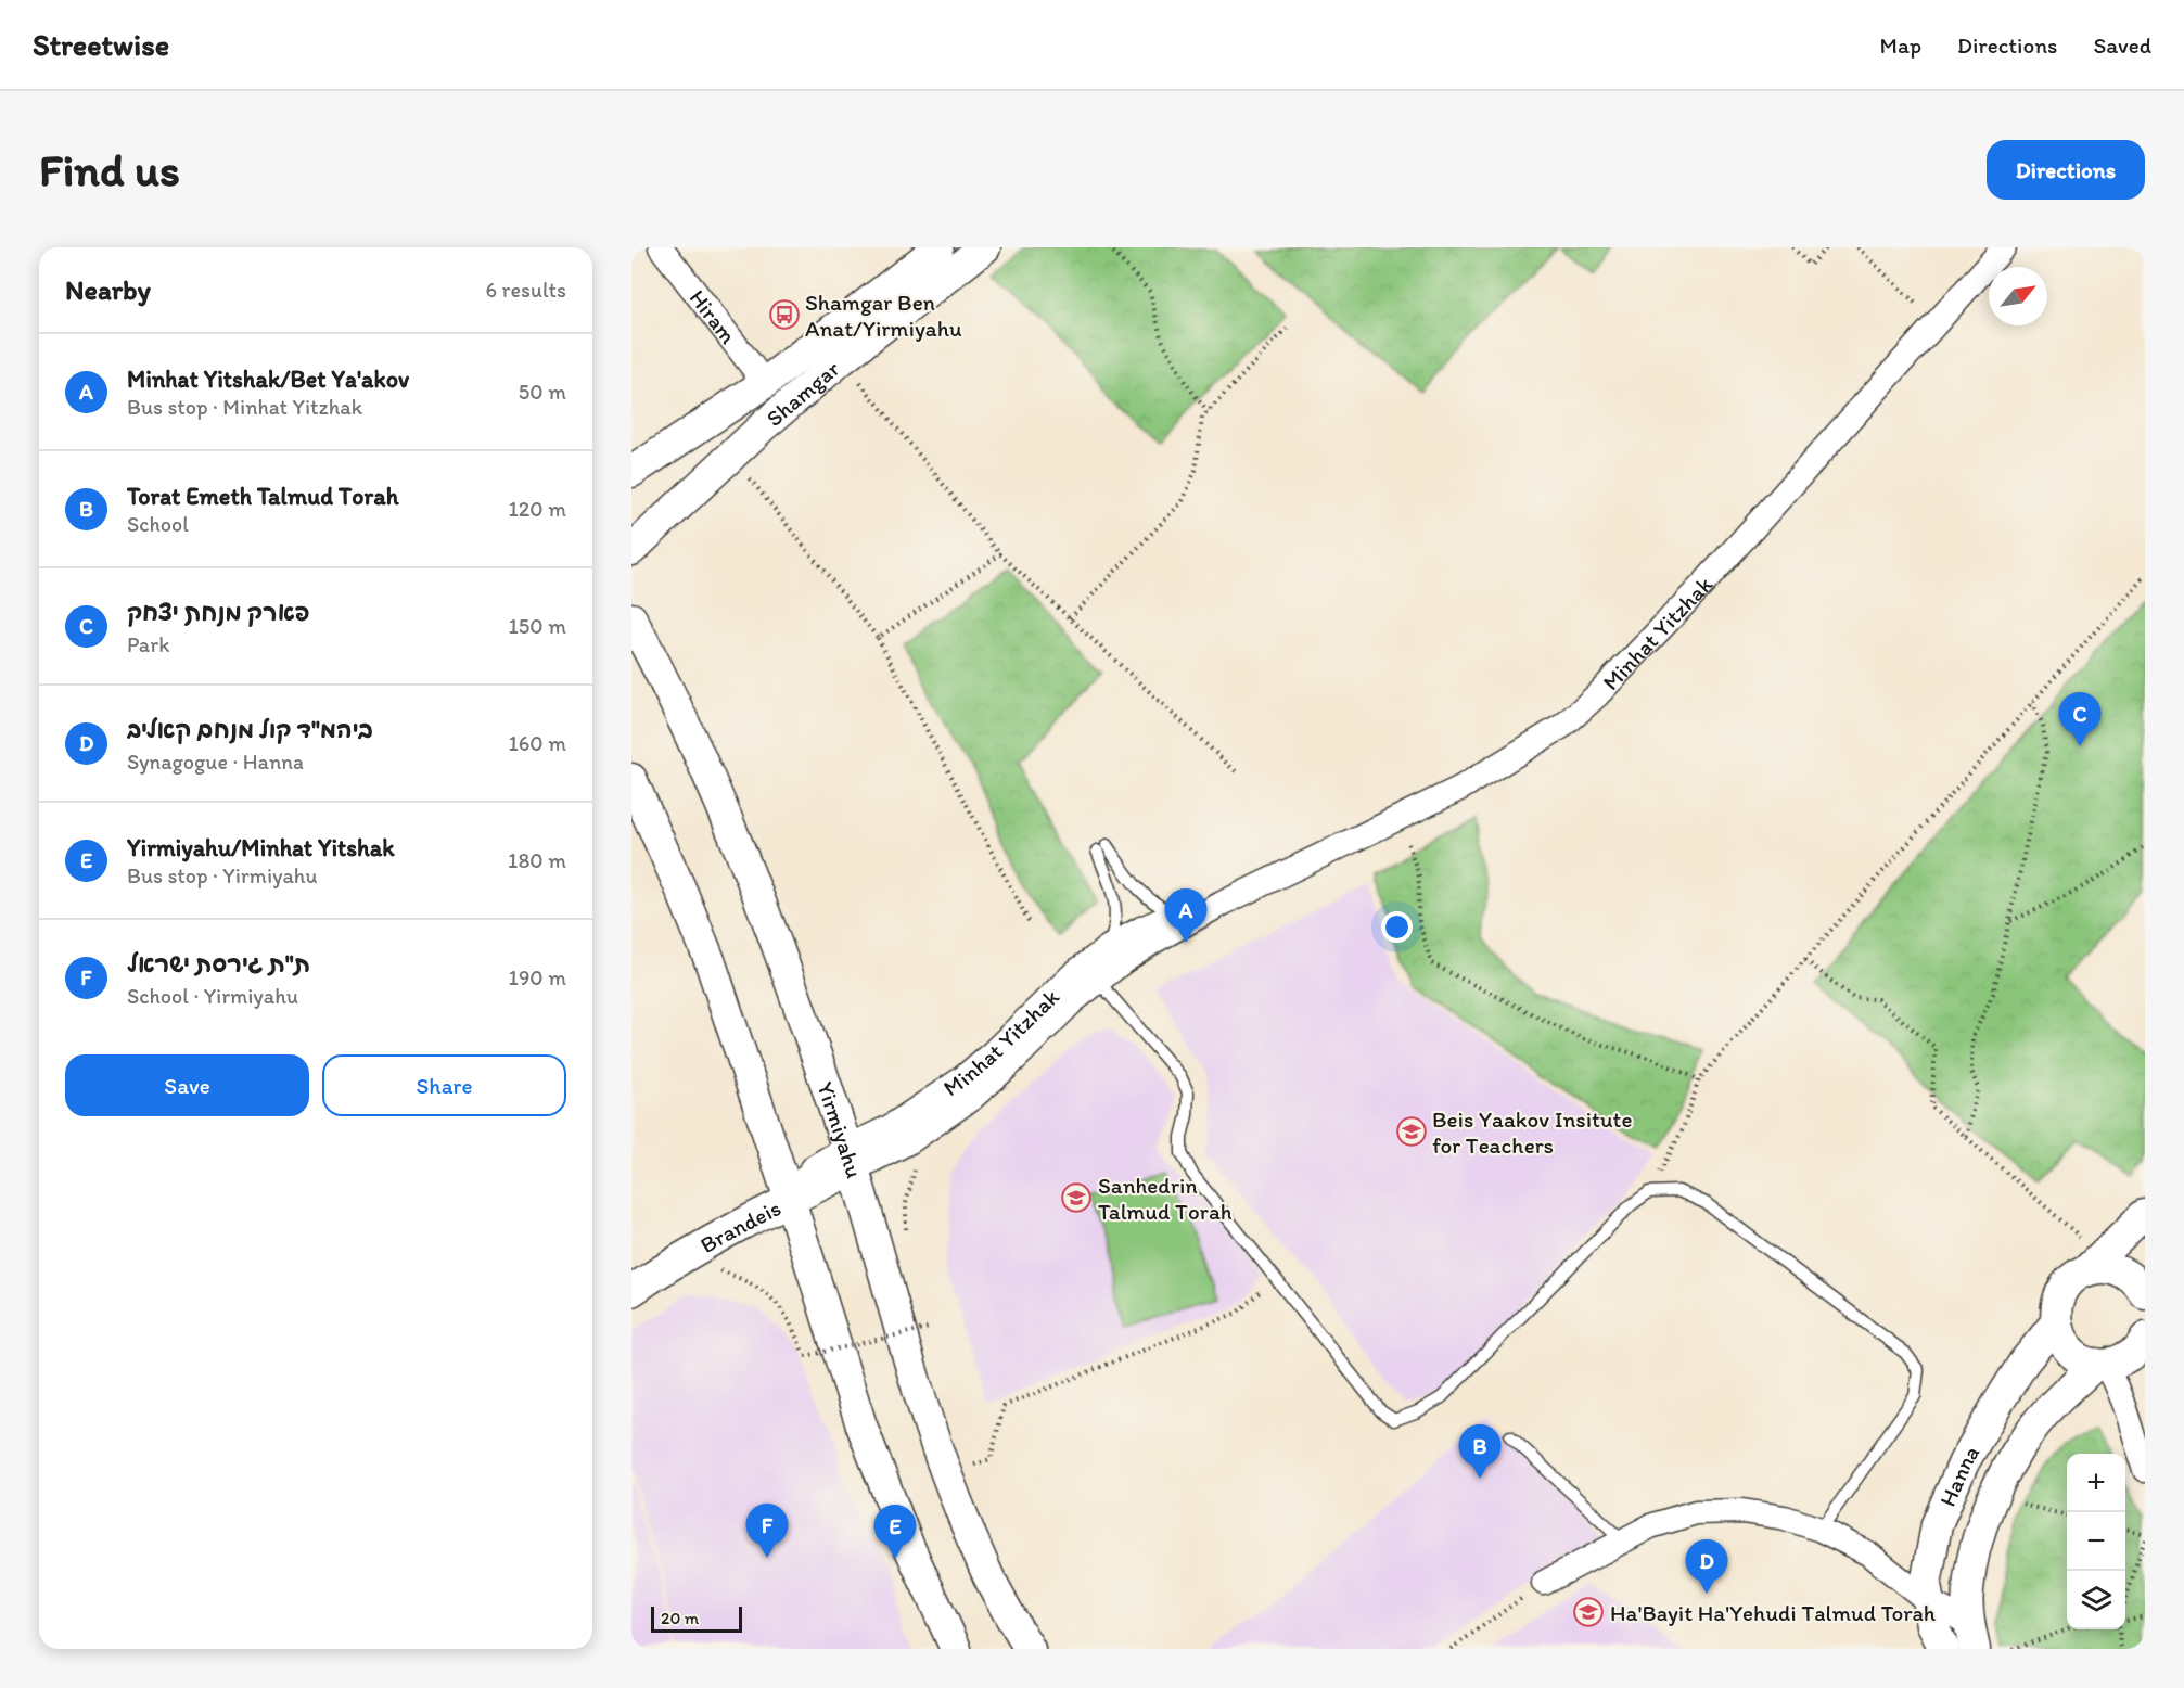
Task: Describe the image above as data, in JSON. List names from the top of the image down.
{
  "streets": {
    "street": [
      "Hiram",
      "Shamgar",
      "Minhat Yitzhak",
      "Yirmiyahu",
      "Brandeis",
      "Hanna"
    ]
  },
  "crossings": [
    ["Hiram", "Shamgar"],
    ["Minhat Yitzhak", "Yirmiyahu"],
    ["Minhat Yitzhak", "Brandeis"],
    ["Yirmiyahu", "Brandeis"]
  ],
  "places": {
    "bus stop": ["Shamgar Ben Anat/Yirmiyahu"],
    "school or university": ["Beis Yaakov Insitute for Teachers", "Sanhedrin Talmud Torah", "Ha'Bayit Ha'Yehudi Talmud Torah"]
  },
  "scale_bar": "20 m",
  "north": "top right",
  "page": {
    "header": "Streetwise",
    "nav": ["Map", "Directions", "Saved"],
    "buttons": [
      "Directions",
      ["Save", "Share"]
    ],
    "title": "Find us",
    "heading": ["Nearby", "6 results"],
    "list": [
      {
        "mark": "A",
        "name": "Minhat Yitshak/Bet Ya'akov",
        "note": "Bus stop · Minhat Yitzhak",
        "value": "50 m"
      },
      {
        "mark": "B",
        "name": "Torat Emeth Talmud Torah",
        "note": "School",
        "value": "120 m"
      },
      {
        "mark": "C",
        "name": "פארק מנחת יצחק",
        "note": "Park",
        "value": "150 m"
      },
      {
        "mark": "D",
        "name": "ביהמ\"ד קול מנחם קאליב",
        "note": "Synagogue · Hanna",
        "value": "160 m"
      },
      {
        "mark": "E",
        "name": "Yirmiyahu/Minhat Yitshak",
        "note": "Bus stop · Yirmiyahu",
        "value": "180 m"
      },
      {
        "mark": "F",
        "name": "ת\"ת גירסת ישראל",
        "note": "School · Yirmiyahu",
        "value": "190 m"
      }
    ],
    "pins": [
      "C",
      "A",
      "B",
      "F",
      "E",
      "D"
    ],
    "map_buttons": ["+", "−"],
    "scale": "20 m"
  }
}
